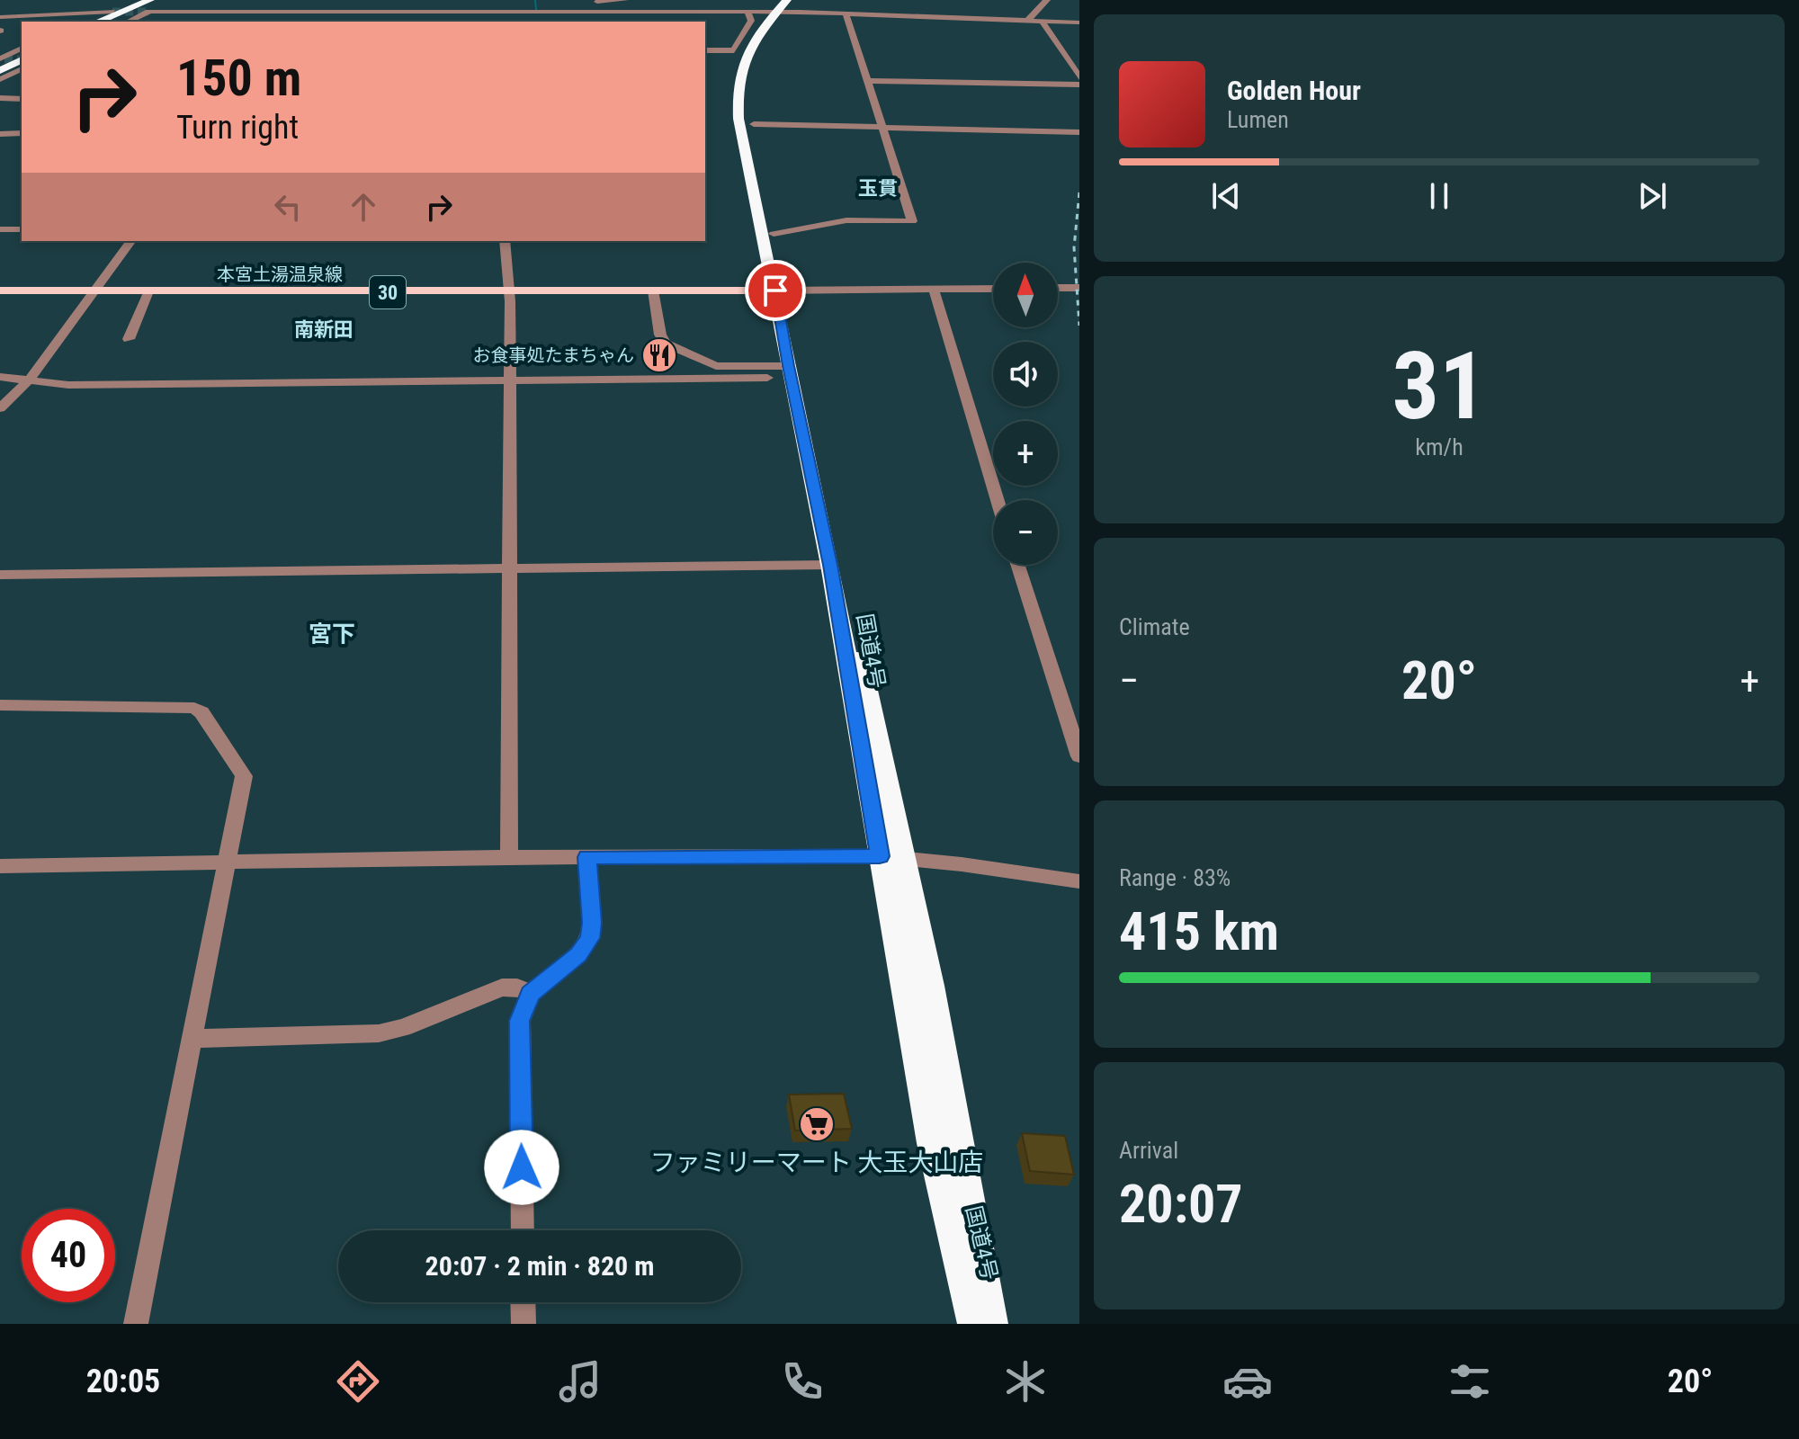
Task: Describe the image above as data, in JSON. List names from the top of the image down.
{
  "streets": {
    "highway": ["国道4号"],
    "main road": ["本宮土湯温泉線", "30"]
  },
  "crossings": [
    ["本宮土湯温泉線", "国道4号"]
  ],
  "districts": ["玉貫", "南新田", "宮下"],
  "places": {
    "restaurant": ["お食事処たまちゃん"],
    "supermarket": ["ファミリーマート 大玉大山店"]
  },
  "north": "top",
  "page": {
    "turn": ["150 m", "Turn right"],
    "song": ["Golden Hour", "Lumen"],
    "map_buttons": ["+", "−"],
    "tile": [
      ["31", "km/h"],
      "Climate",
      ["Range · 83%", "415 km"],
      ["Arrival", "20:07"]
    ],
    "heat": ["−", "20°", "+"],
    "limit": "40",
    "trip": "20:07 · 2 min · 820 m",
    "tabs": ["20:05", "20°"]
  }
}
